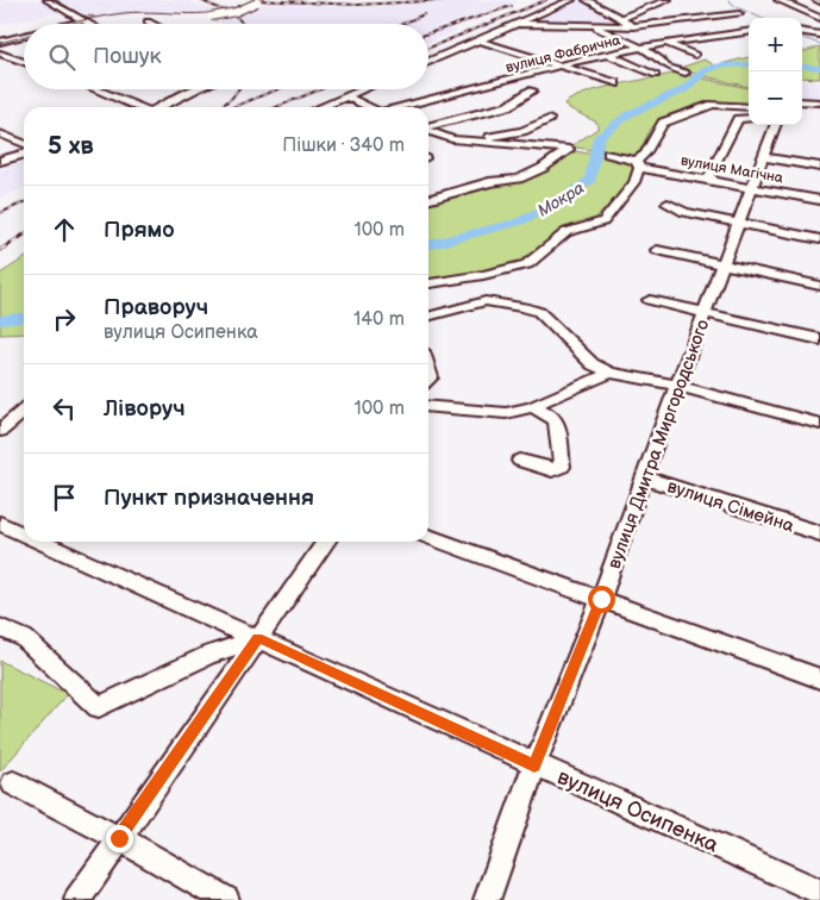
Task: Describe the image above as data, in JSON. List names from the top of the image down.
{
  "streets": {
    "street": [
      "вулиця Фабрична",
      "вулиця Магічна",
      "вулиця Дмитра Миргородського",
      "вулиця Сімейна",
      "вулиця Осипенка"
    ]
  },
  "crossings": [
    ["вулиця Магічна", "вулиця Дмитра Миргородського"],
    ["вулиця Дмитра Миргородського", "вулиця Сімейна"],
    ["вулиця Дмитра Миргородського", "вулиця Осипенка"]
  ],
  "water": ["Мокра"],
  "page": {
    "map_buttons": ["+", "−"],
    "search": "Пошук",
    "heading": ["5 хв", "Пішки · 340 m"],
    "list": [
      ["Прямо", "100 m"],
      ["Праворуч", "вулиця Осипенка", "140 m"],
      ["Ліворуч", "100 m"],
      "Пункт призначення"
    ]
  }
}
